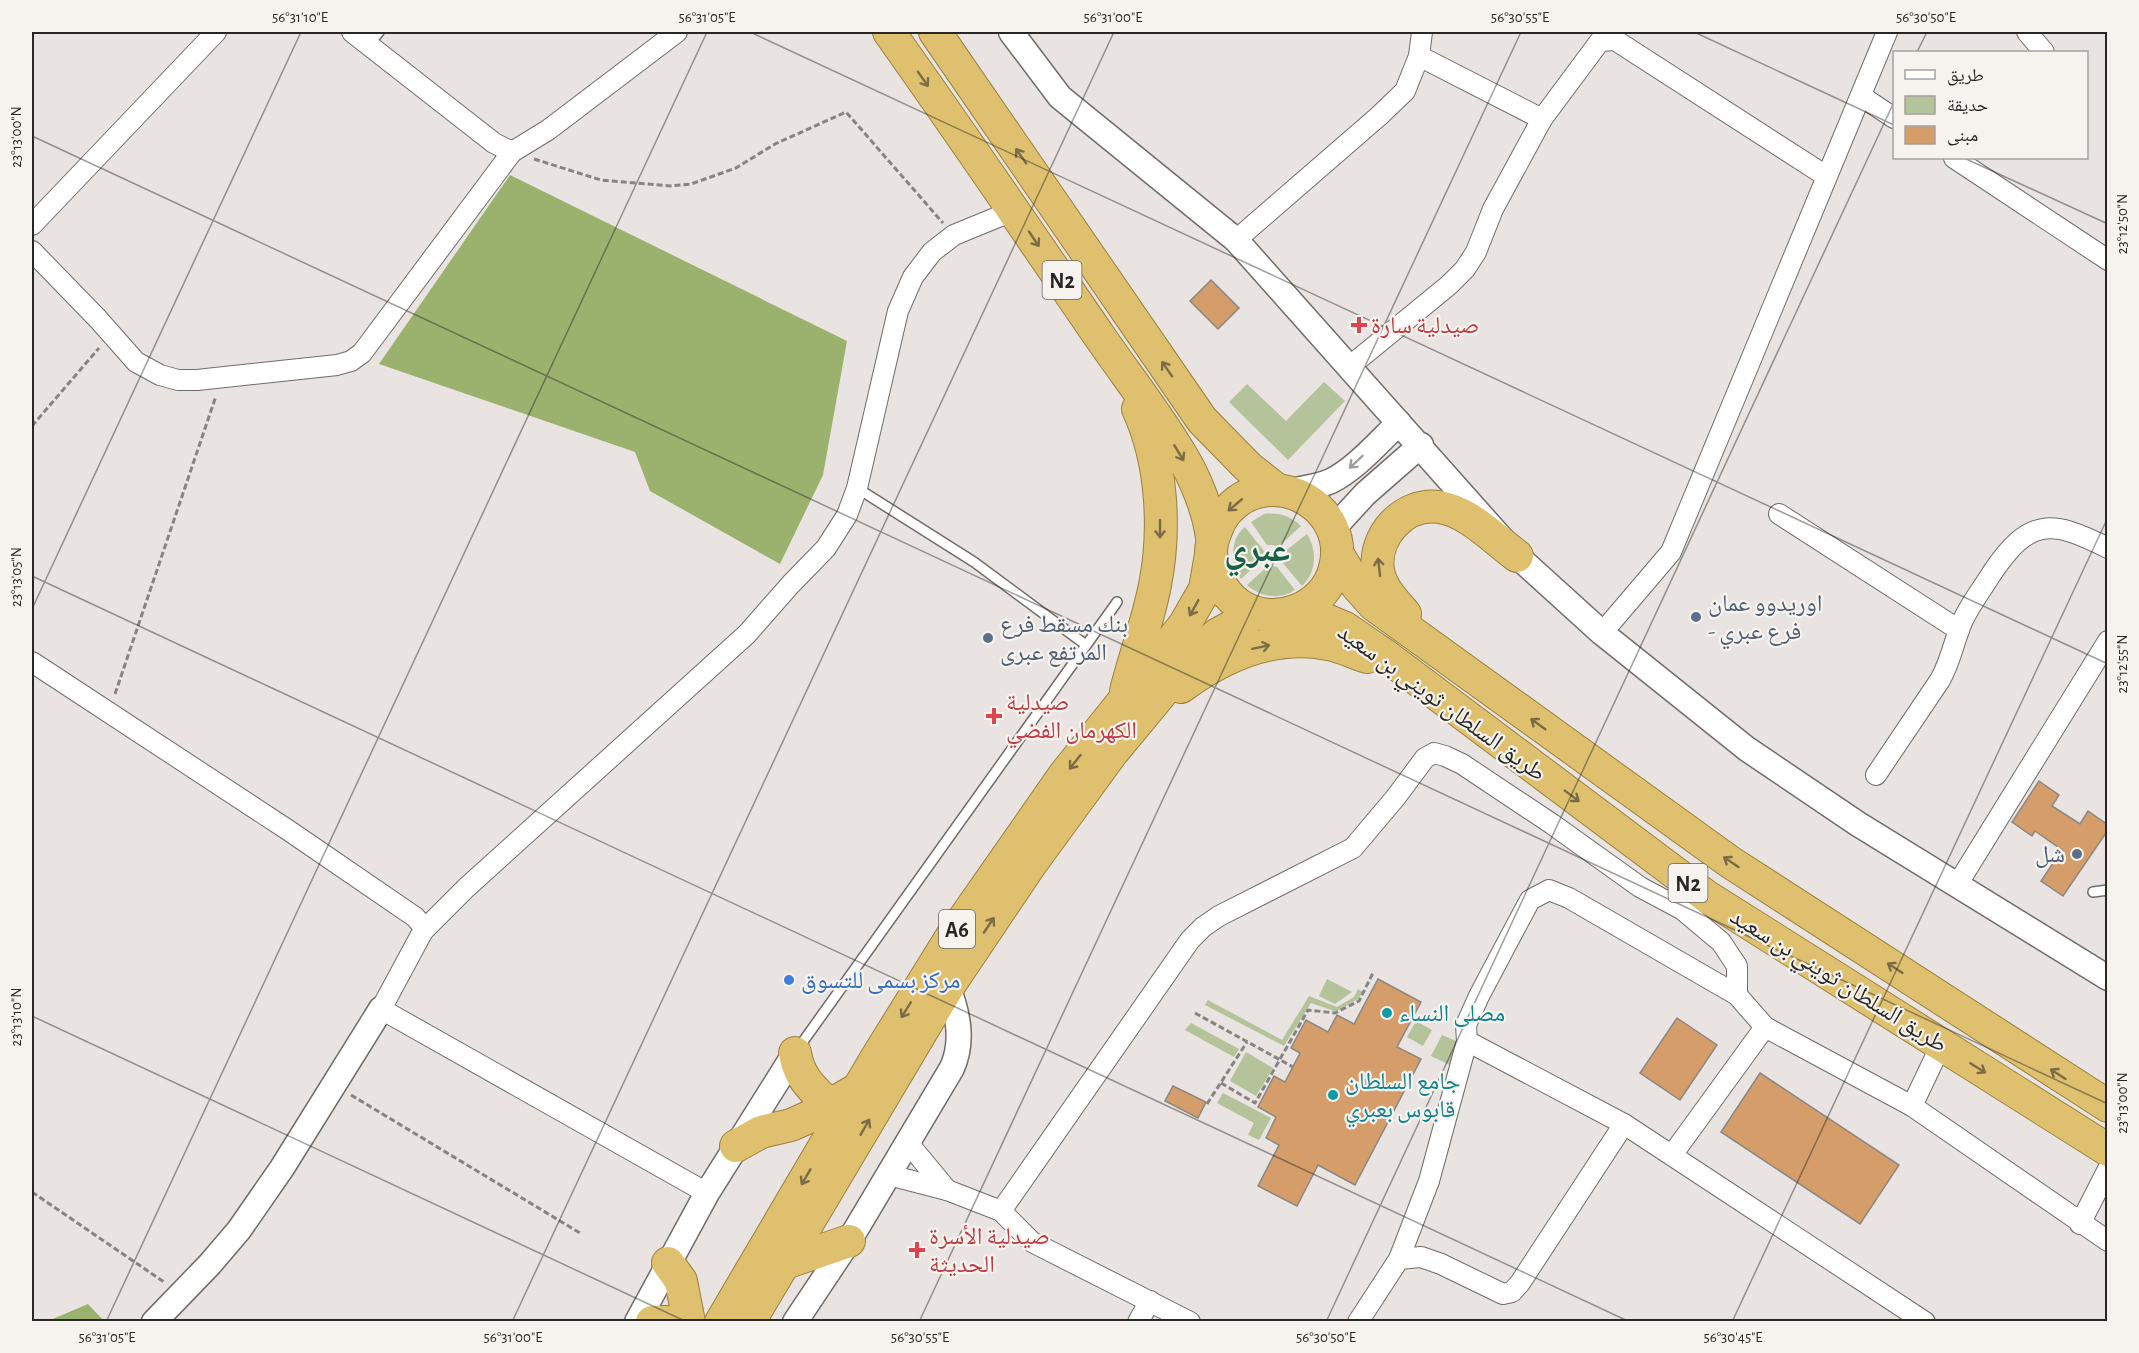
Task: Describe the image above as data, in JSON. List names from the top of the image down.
{
  "streets": {
    "highway": ["N2", "طريق السلطان ثويني بن سعيد", "A6"]
  },
  "crossings": [
    ["N2", "طريق السلطان ثويني بن سعيد"],
    ["N2", "A6"],
    ["طريق السلطان ثويني بن سعيد", "A6"]
  ],
  "districts": ["عبري"],
  "places": {
    "health": ["صيدلية سارة", "صيدلية الكهرمان الفضي", "صيدلية الأسرة الحديثة"],
    "other": [
      "اوريدوو عمان - فرع عبري",
      "بنك مسقط فرع المرتفع عبرى",
      "شل",
      "مركز بسمى للتسوق",
      "مصلى النساء",
      "جامع السلطان قابوس بعبري"
    ]
  },
  "legend": ["طريق", "حديقة", "مبنى"],
  "coordinates": [
    "56°31'10\"E",
    "56°31'05\"E",
    "56°31'00\"E",
    "56°30'55\"E",
    "56°30'50\"E",
    "23°13'00\"N",
    "23°12'50\"N",
    "23°13'05\"N",
    "23°12'55\"N",
    "23°13'10\"N",
    "56°30'45\"E"
  ]
}
